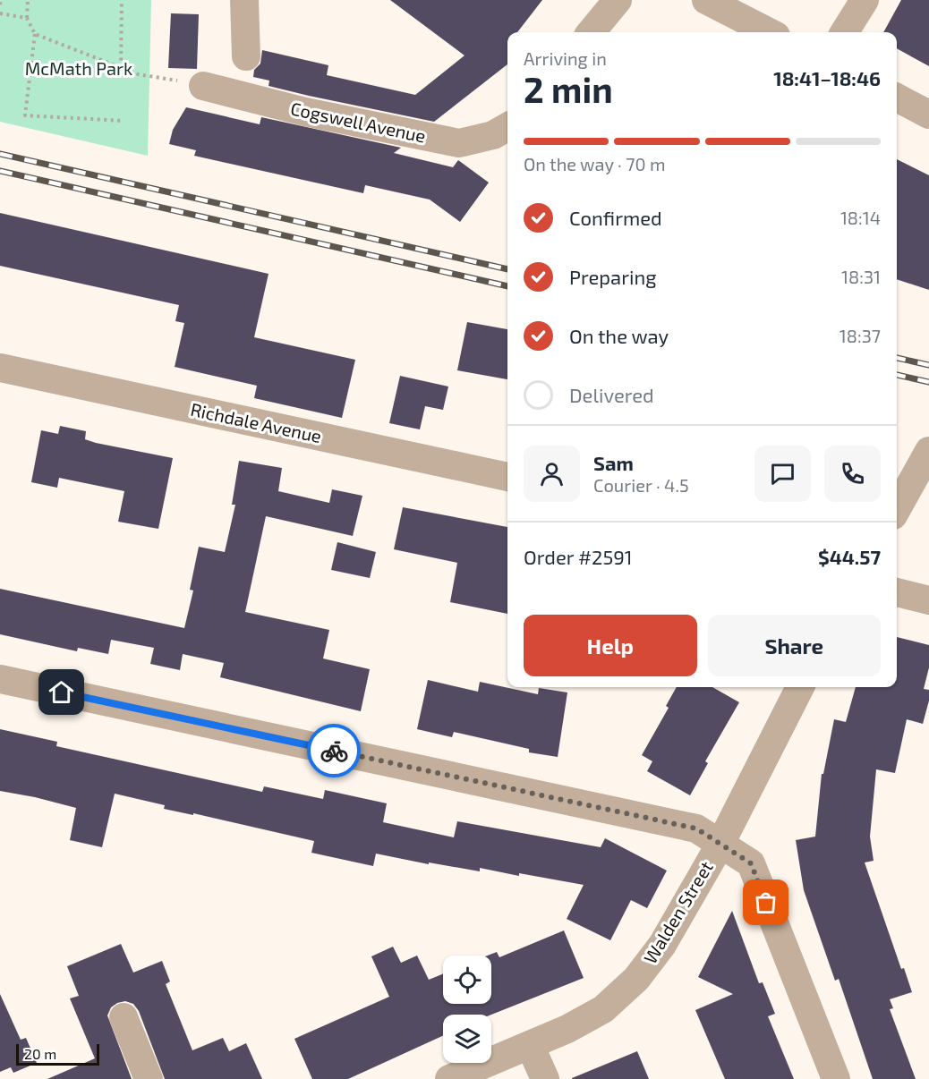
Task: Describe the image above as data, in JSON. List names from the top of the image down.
{
  "streets": {
    "street": ["Cogswell Avenue", "Richdale Avenue", "Walden Street"]
  },
  "parks": ["McMath Park"],
  "scale_bar": "20 m",
  "page": {
    "heading": ["2 min", "Arriving in", "18:41–18:46"],
    "panel": [
      "Sam",
      "Courier · 4.5",
      "Order #2591",
      "$44.57"
    ],
    "bar": "On the way · 70 m",
    "list": [
      ["Confirmed", "18:14"],
      ["Preparing", "18:31"],
      ["On the way", "18:37"],
      "Delivered"
    ],
    "buttons": ["Help", "Share"],
    "scale": "20 m"
  }
}
